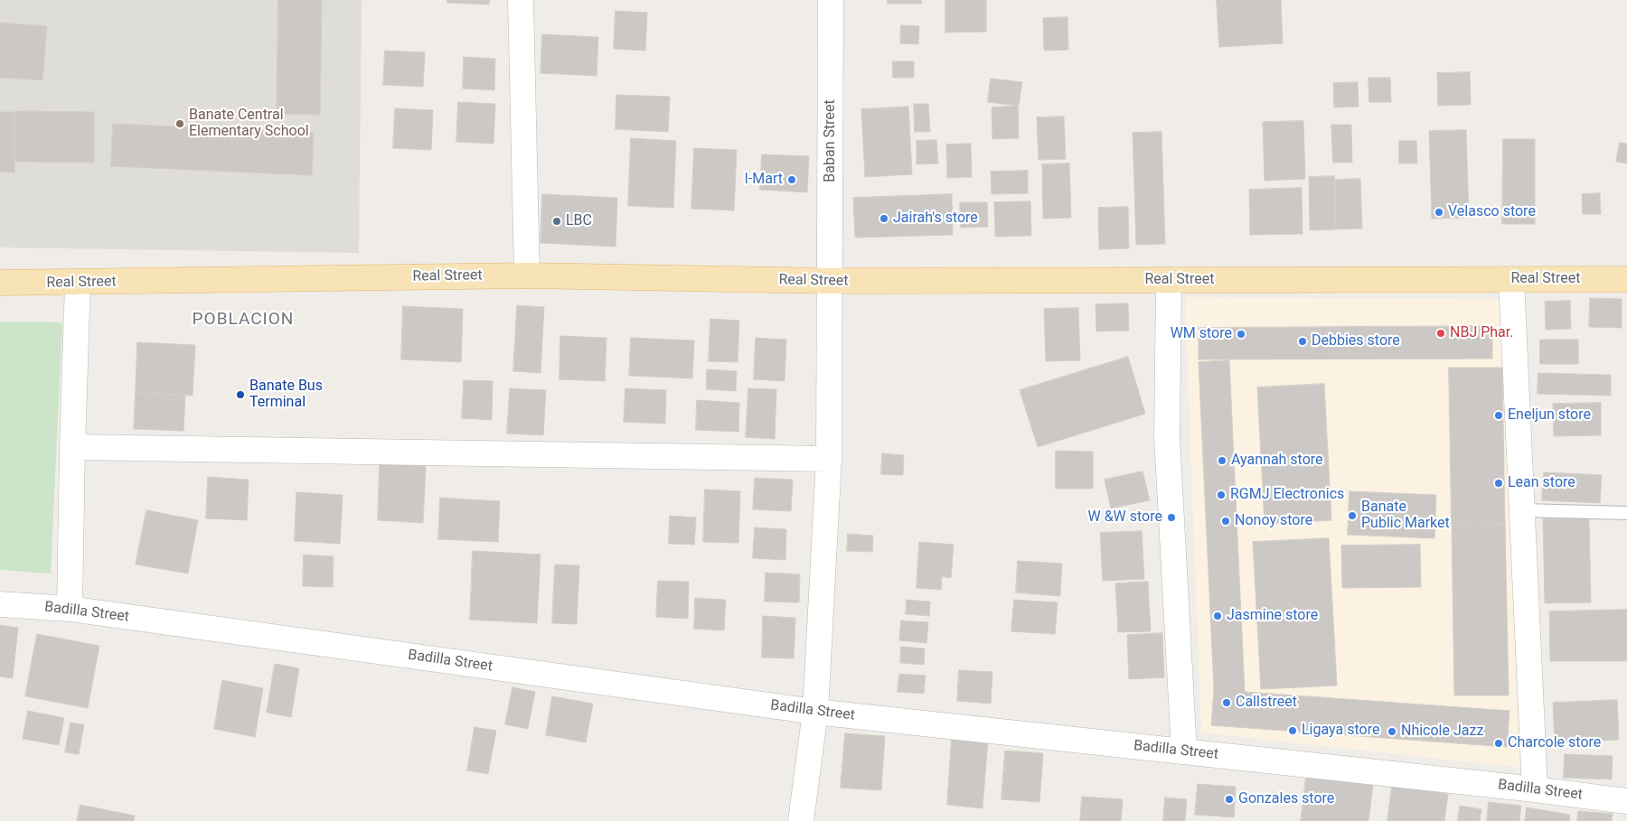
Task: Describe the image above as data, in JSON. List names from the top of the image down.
{
  "streets": {
    "main road": ["Real Street"],
    "street": ["Baban Street", "Badilla Street"]
  },
  "crossings": [
    ["Baban Street", "Real Street"],
    ["Baban Street", "Badilla Street"]
  ],
  "districts": ["POBLACION"],
  "places": [
    "Banate Central Elementary School",
    "I-Mart",
    "Velasco store",
    "Jairah's store",
    "LBC",
    "NBJ Phar.",
    "WM store",
    "Debbies store",
    "Banate Bus Terminal",
    "Eneljun store",
    "Ayannah store",
    "Lean store",
    "RGMJ Electronics",
    "Banate Public Market",
    "W &W store",
    "Nonoy store",
    "Jasmine store",
    "Callstreet",
    "Ligaya store",
    "Nhicole Jazz",
    "Charcole store",
    "Gonzales store"
  ]
}
